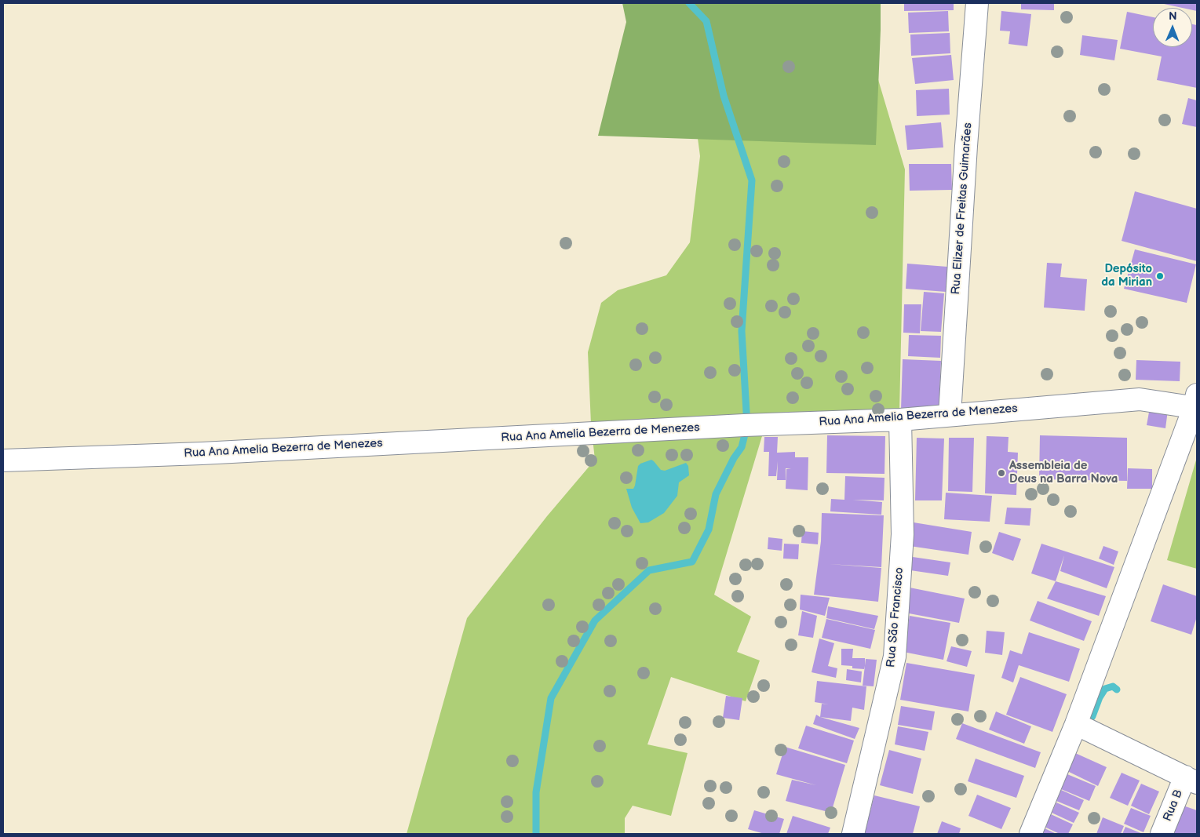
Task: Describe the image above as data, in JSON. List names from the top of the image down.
{
  "streets": {
    "street": [
      "Rua Elizer de Freitas Guimarães",
      "Rua Ana Amelia Bezerra de Menezes",
      "Rua São Francisco",
      "Rua B"
    ]
  },
  "crossings": [
    ["Rua Elizer de Freitas Guimarães", "Rua Ana Amelia Bezerra de Menezes"],
    ["Rua Ana Amelia Bezerra de Menezes", "Rua São Francisco"]
  ],
  "places": ["Depósito da Mirian", "Assembleia de Deus na Barra Nova"],
  "north": "top"
}
